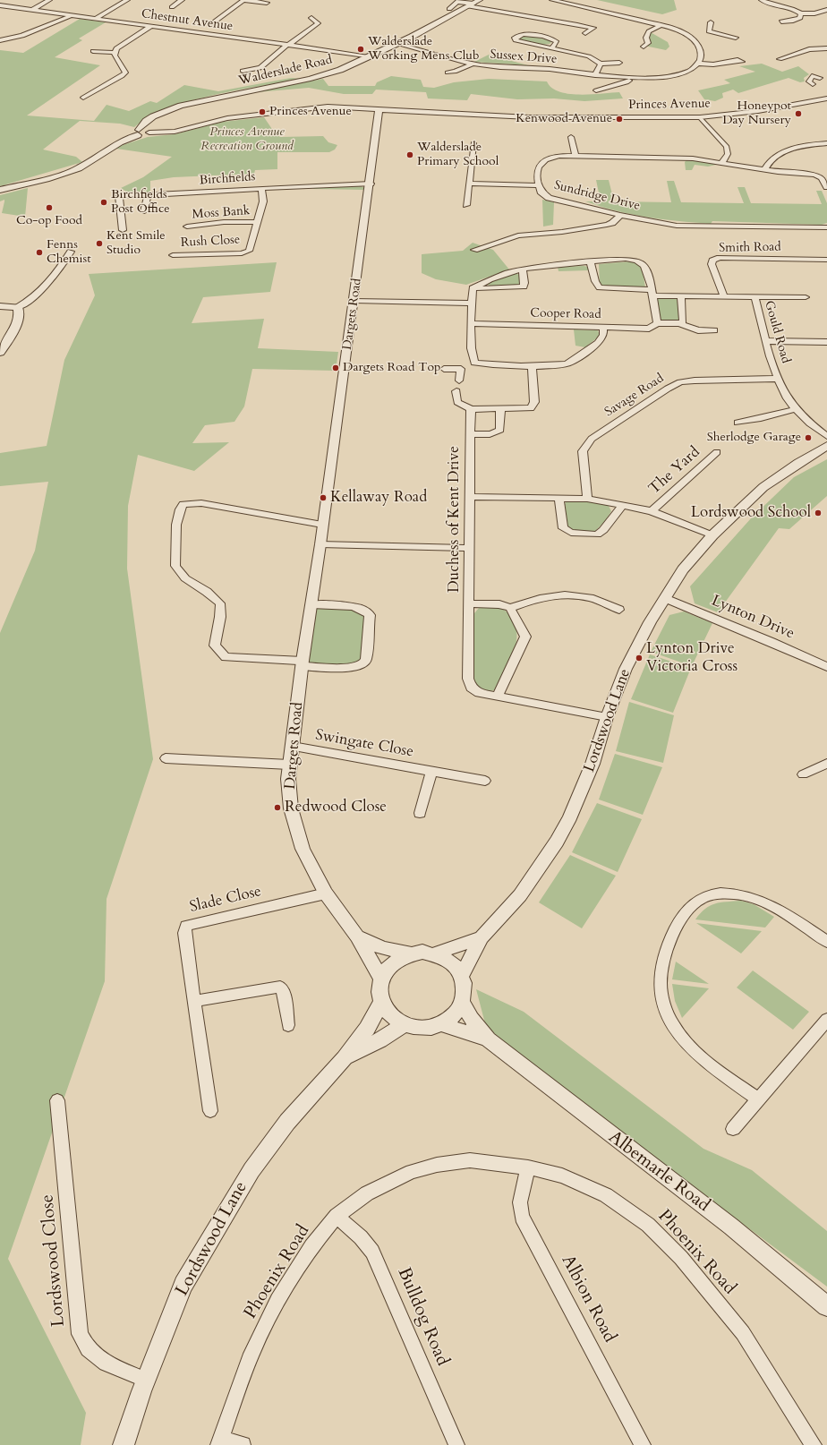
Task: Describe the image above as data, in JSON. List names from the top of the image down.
{
  "streets": {
    "street": [
      "Chestnut Avenue",
      "Sussex Drive",
      "Walderslade Road",
      "Princes Avenue",
      "Birchfields",
      "Sundridge Drive",
      "Moss Bank",
      "Rush Close",
      "Smith Road",
      "Dargets Road",
      "Cooper Road",
      "Gould Road",
      "Savage Road",
      "The Yard",
      "Duchess of Kent Drive",
      "Lynton Drive",
      "Lordswood Lane",
      "Swingate Close",
      "Slade Close",
      "Albemarle Road",
      "Phoenix Road",
      "Lordswood Close",
      "Albion Road",
      "Bulldog Road"
    ]
  },
  "crossings": [
    ["Chestnut Avenue", "Walderslade Road"],
    ["Sussex Drive", "Walderslade Road"],
    ["Walderslade Road", "Princes Avenue"],
    ["Princes Avenue", "Dargets Road"],
    ["Birchfields", "Dargets Road"],
    ["Moss Bank", "Rush Close"],
    ["Smith Road", "Gould Road"],
    ["Dargets Road", "Lordswood Lane"],
    ["Dargets Road", "Swingate Close"],
    ["Dargets Road", "Slade Close"],
    ["Dargets Road", "Albemarle Road"],
    ["Gould Road", "Savage Road"],
    ["Duchess of Kent Drive", "Lordswood Lane"],
    ["Lynton Drive", "Lordswood Lane"],
    ["Lordswood Lane", "Albemarle Road"],
    ["Lordswood Lane", "Lordswood Close"],
    ["Phoenix Road", "Albion Road"],
    ["Phoenix Road", "Bulldog Road"]
  ],
  "parks": ["Princes Avenue Recreation Ground"],
  "places": [
    "Walderslade Working Mens Club",
    "Princes Avenue",
    "Honeypot Day Nursery",
    "Kenwood Avenue",
    "Walderslade Primary School",
    "Birchfields Post Office",
    "Co-op Food",
    "Kent Smile Studio",
    "Fenns Chemist",
    "Dargets Road Top",
    "Sherlodge Garage",
    "Kellaway Road",
    "Lordswood School",
    "Lynton Drive Victoria Cross",
    "Redwood Close"
  ]
}
